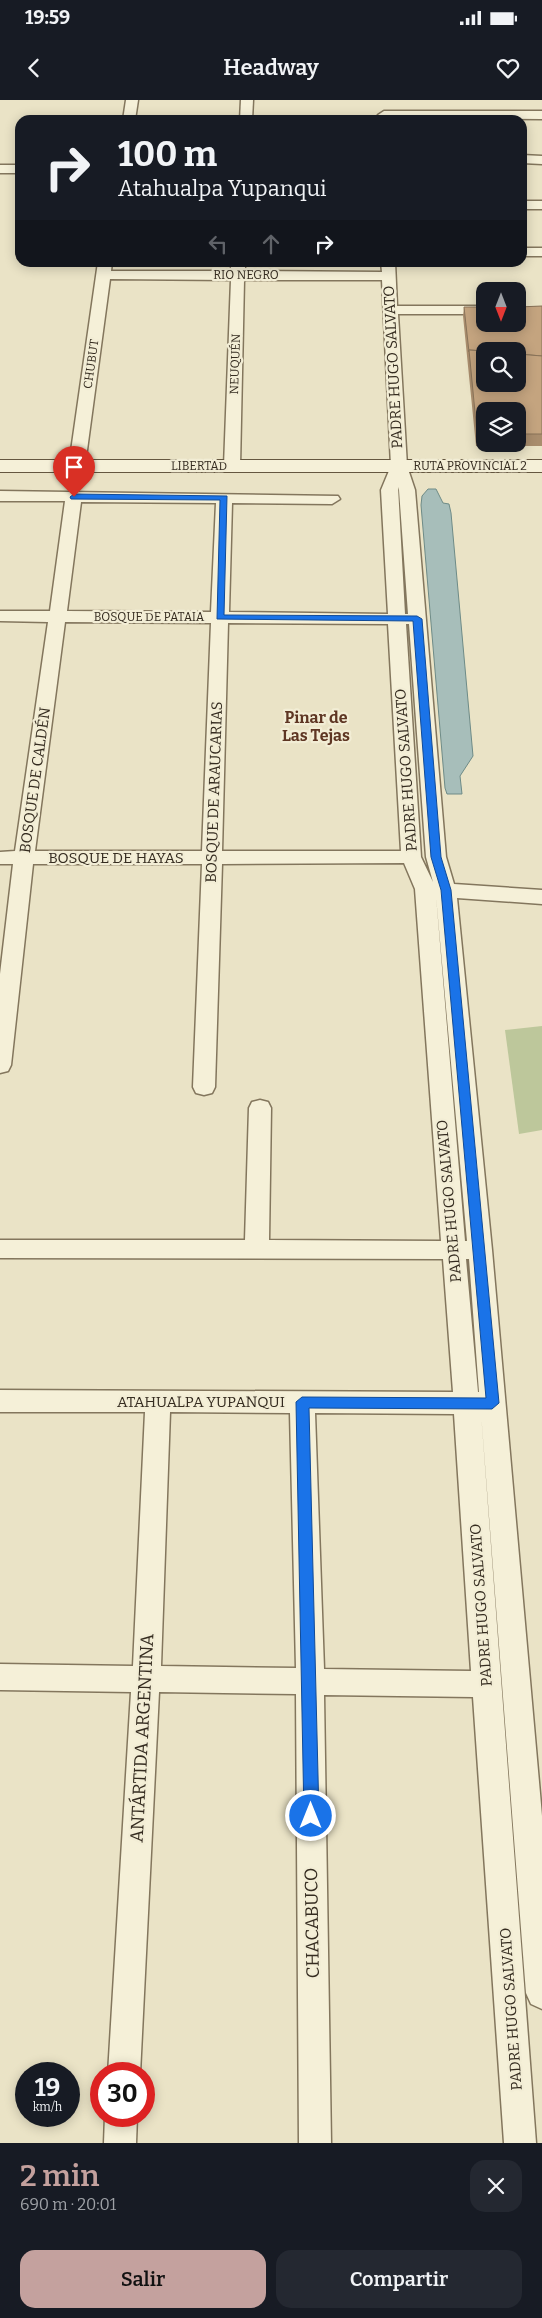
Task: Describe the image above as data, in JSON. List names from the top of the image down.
{
  "streets": {
    "main road": ["LIBERTAD", "RUTA PROVINCIAL 2"],
    "street": [
      "RIO NEGRO",
      "CHUBUT",
      "NEUQUÉN",
      "PADRE HUGO SALVATO",
      "BOSQUE DE PATAIA",
      "BOSQUE DE CALDÉN",
      "BOSQUE DE ARAUCARIAS",
      "BOSQUE DE HAYAS",
      "ATAHUALPA YUPANQUI",
      "ANTÁRTIDA ARGENTINA",
      "CHACABUCO"
    ]
  },
  "crossings": [
    ["RIO NEGRO", "CHUBUT"],
    ["RIO NEGRO", "NEUQUÉN"],
    ["RIO NEGRO", "PADRE HUGO SALVATO"],
    ["CHUBUT", "LIBERTAD"],
    ["NEUQUÉN", "LIBERTAD"],
    ["PADRE HUGO SALVATO", "LIBERTAD"],
    ["PADRE HUGO SALVATO", "RUTA PROVINCIAL 2"],
    ["PADRE HUGO SALVATO", "BOSQUE DE PATAIA"],
    ["PADRE HUGO SALVATO", "BOSQUE DE HAYAS"],
    ["PADRE HUGO SALVATO", "ATAHUALPA YUPANQUI"],
    ["LIBERTAD", "RUTA PROVINCIAL 2"],
    ["BOSQUE DE PATAIA", "BOSQUE DE CALDÉN"],
    ["BOSQUE DE PATAIA", "BOSQUE DE ARAUCARIAS"],
    ["BOSQUE DE CALDÉN", "BOSQUE DE HAYAS"],
    ["BOSQUE DE ARAUCARIAS", "BOSQUE DE HAYAS"],
    ["ATAHUALPA YUPANQUI", "ANTÁRTIDA ARGENTINA"],
    ["ATAHUALPA YUPANQUI", "CHACABUCO"]
  ],
  "districts": ["Pinar de Las Tejas"],
  "north": "bottom",
  "page": {
    "status": "19:59",
    "header": "Headway",
    "turn": ["100 m", "Atahualpa Yupanqui"],
    "speed": "19 km/h",
    "limit": "30",
    "heading": ["2 min", "690 m · 20:01"],
    "buttons": ["Salir", "Compartir"]
  }
}
